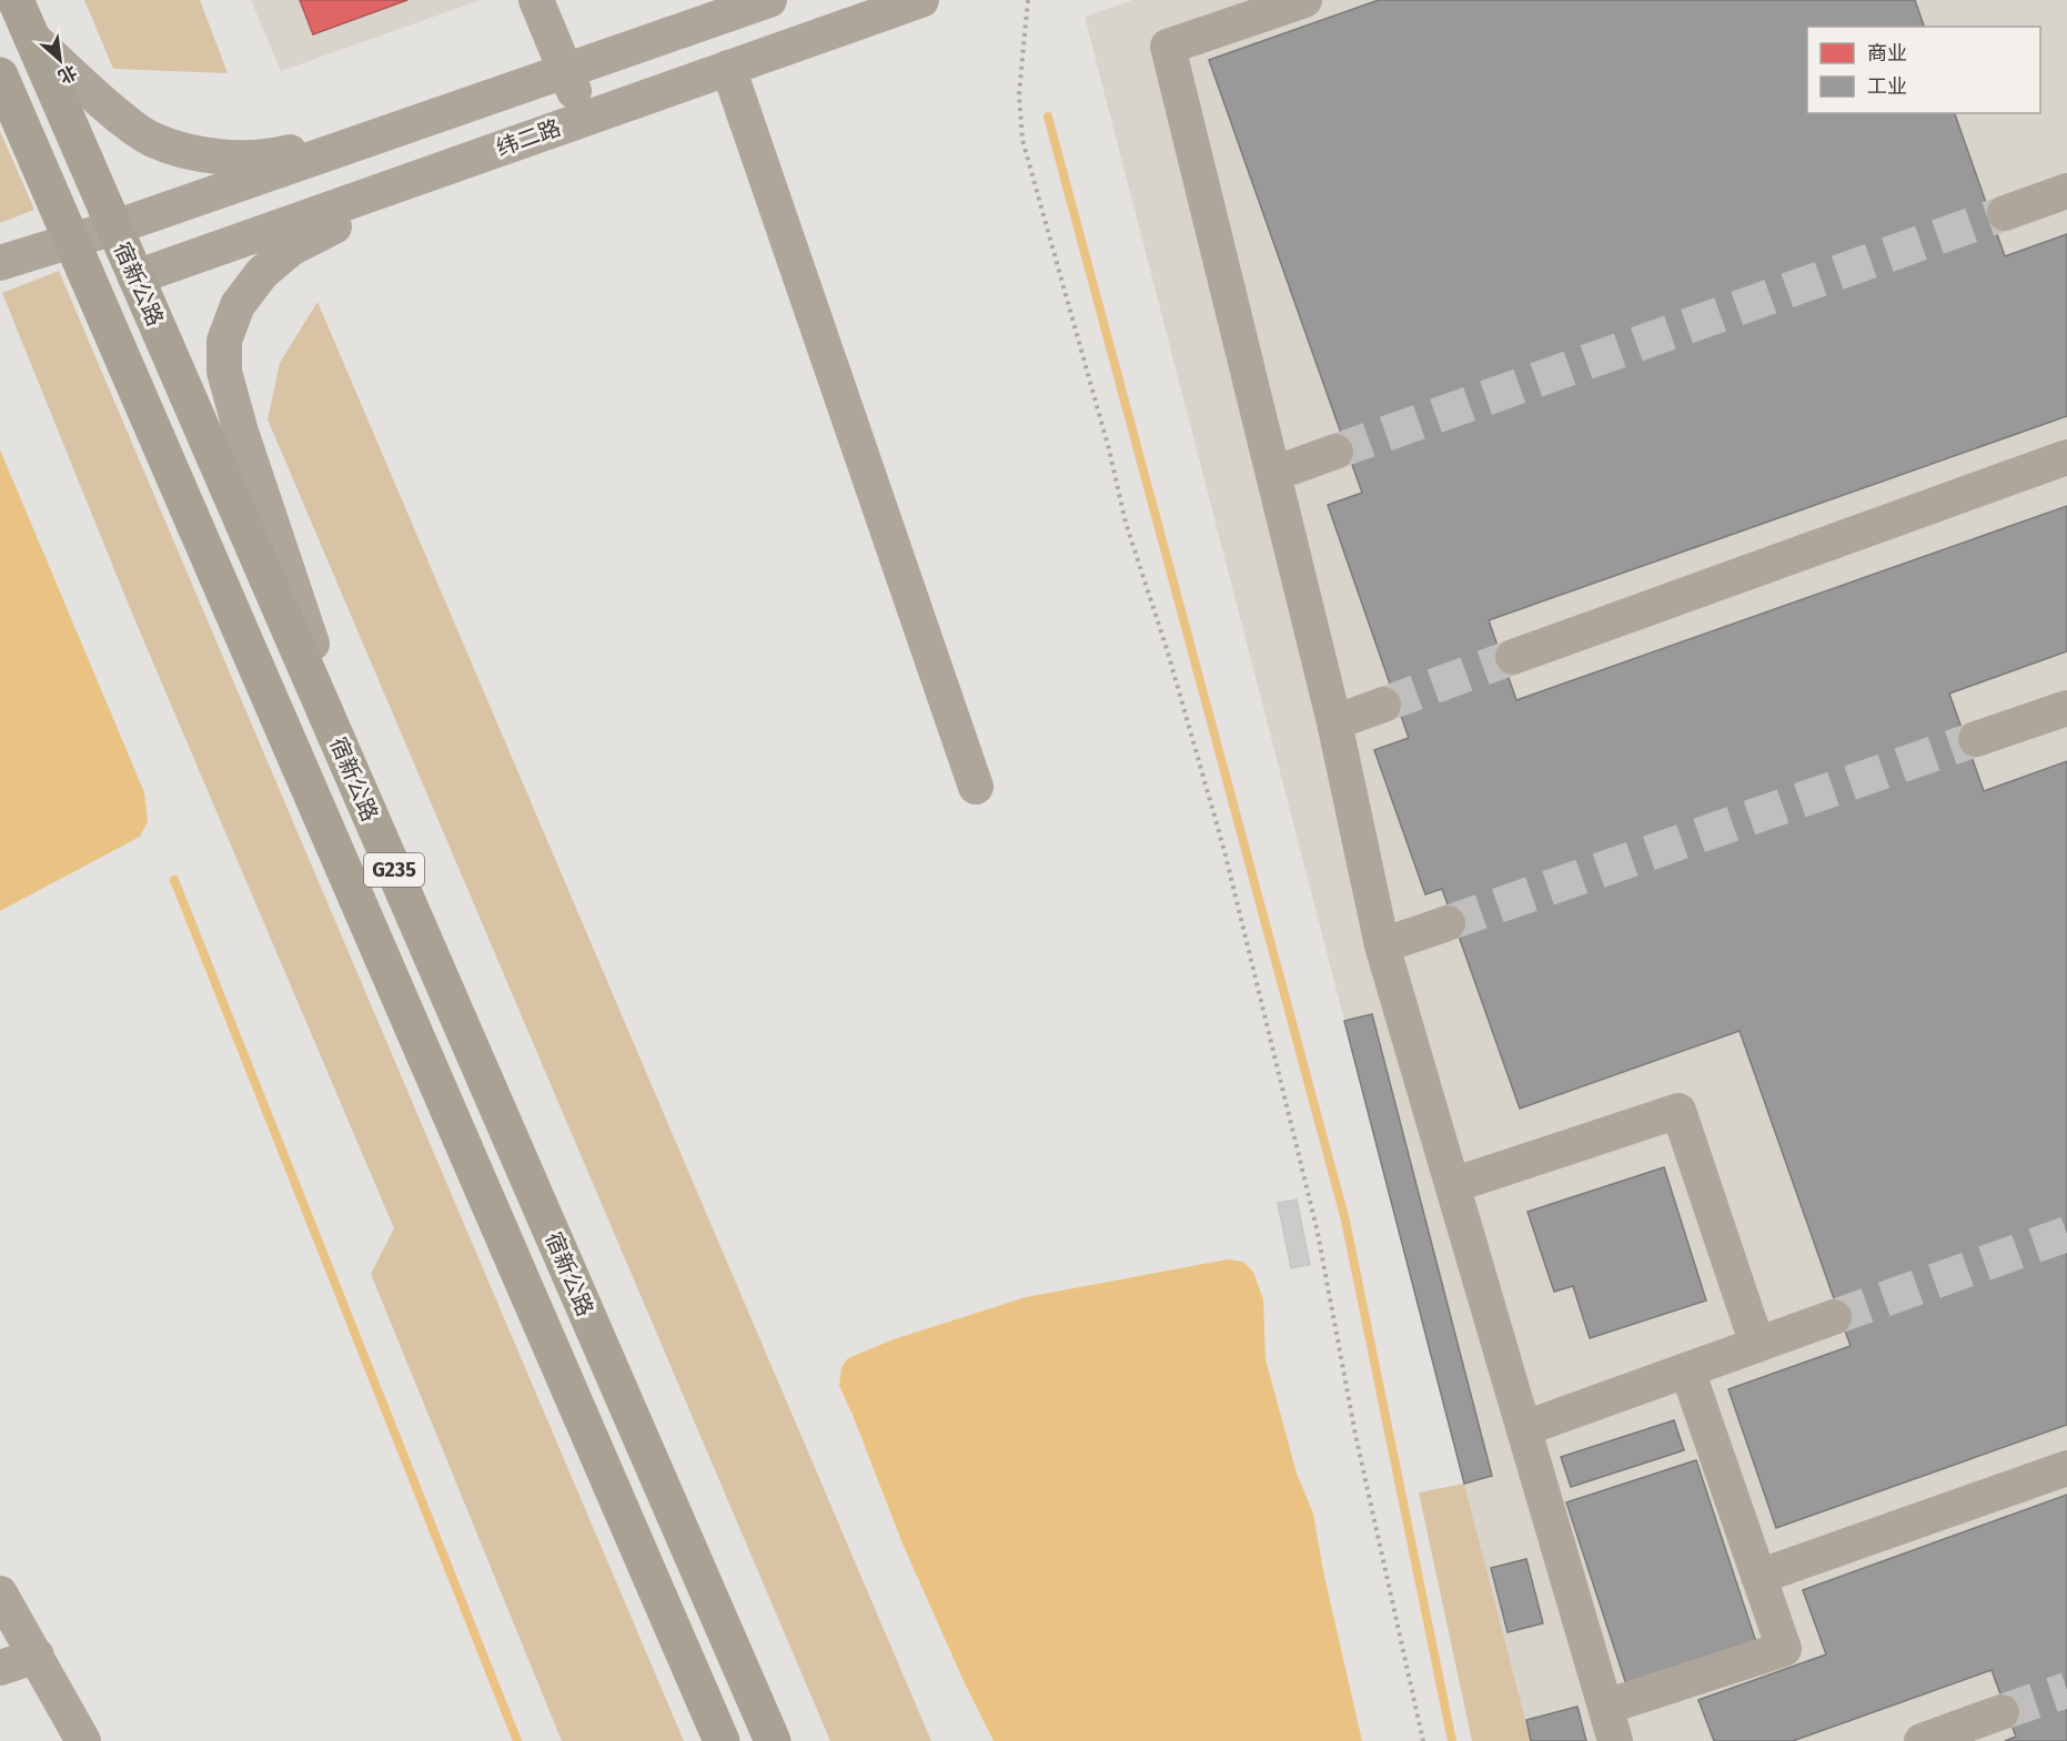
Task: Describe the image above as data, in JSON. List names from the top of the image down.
{
  "streets": {
    "highway": ["宿新公路", "G235"],
    "street": ["纬二路"]
  },
  "crossings": [
    ["纬二路", "宿新公路"]
  ],
  "legend": ["商业", "工业"],
  "north": "bottom right"
}
